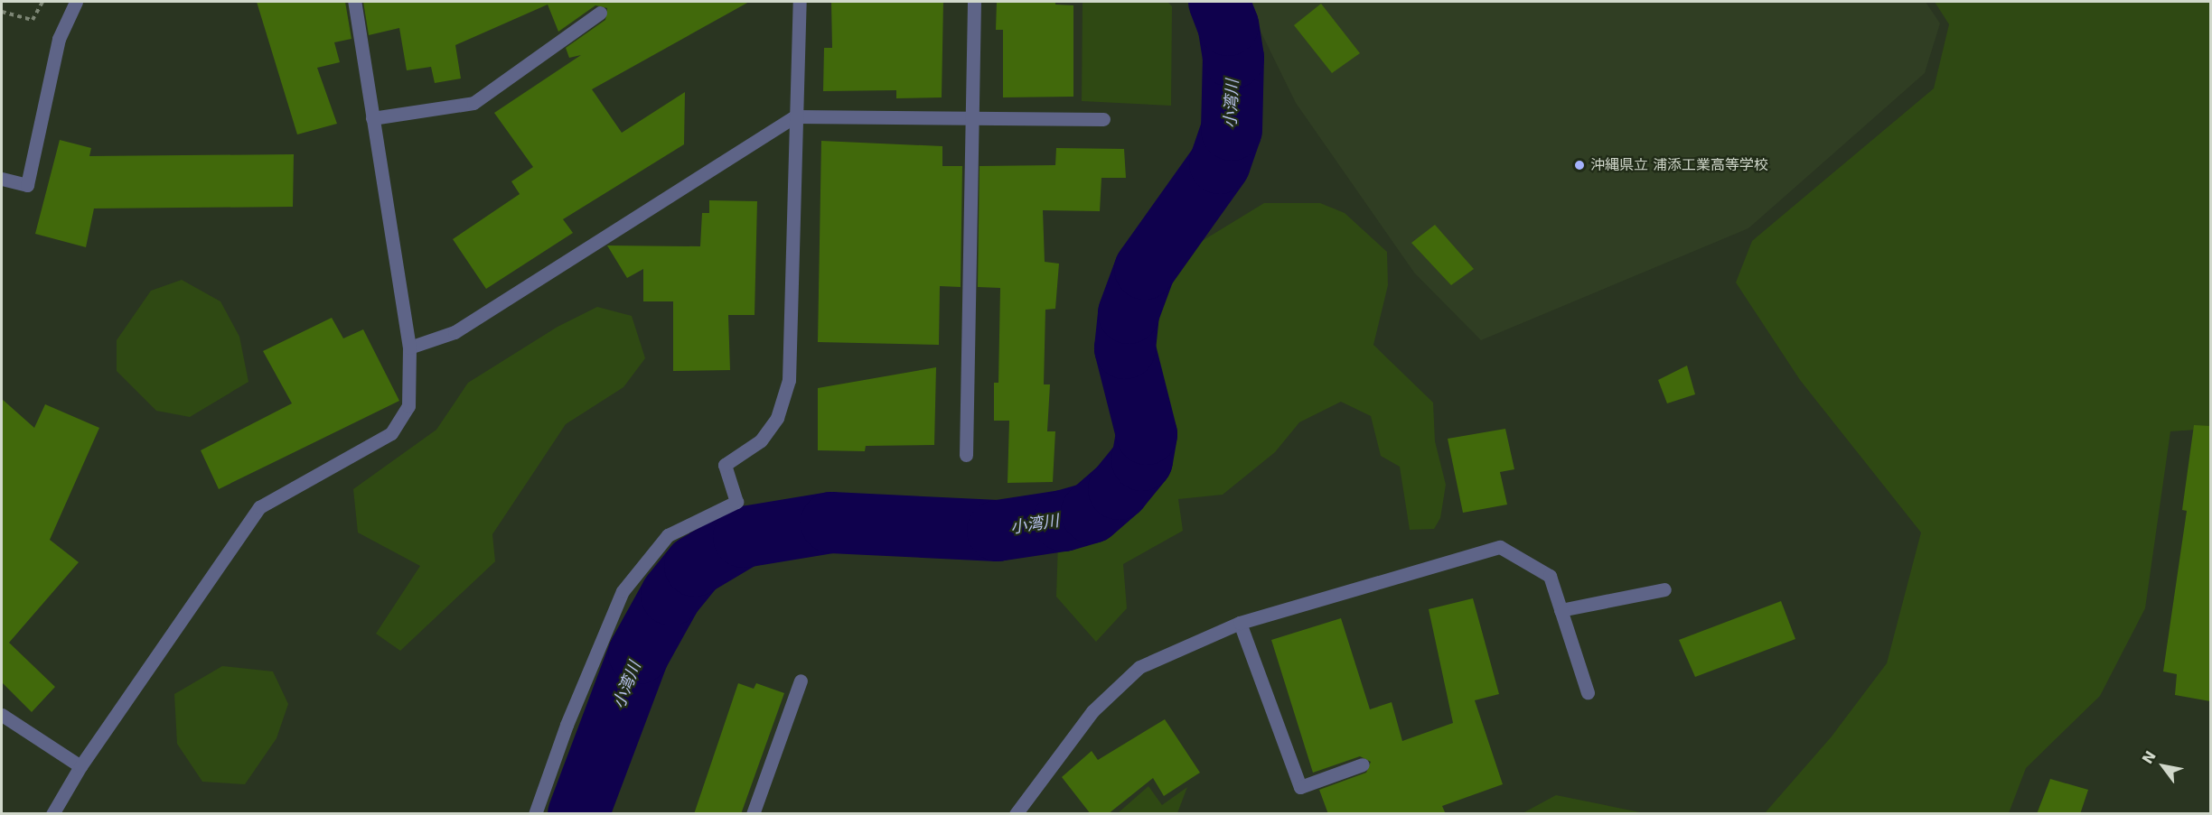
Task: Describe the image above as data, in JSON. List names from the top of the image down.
{
  "water": ["小湾川"],
  "places": ["沖縄県立 浦添工業高等学校"],
  "north": "top left"
}
